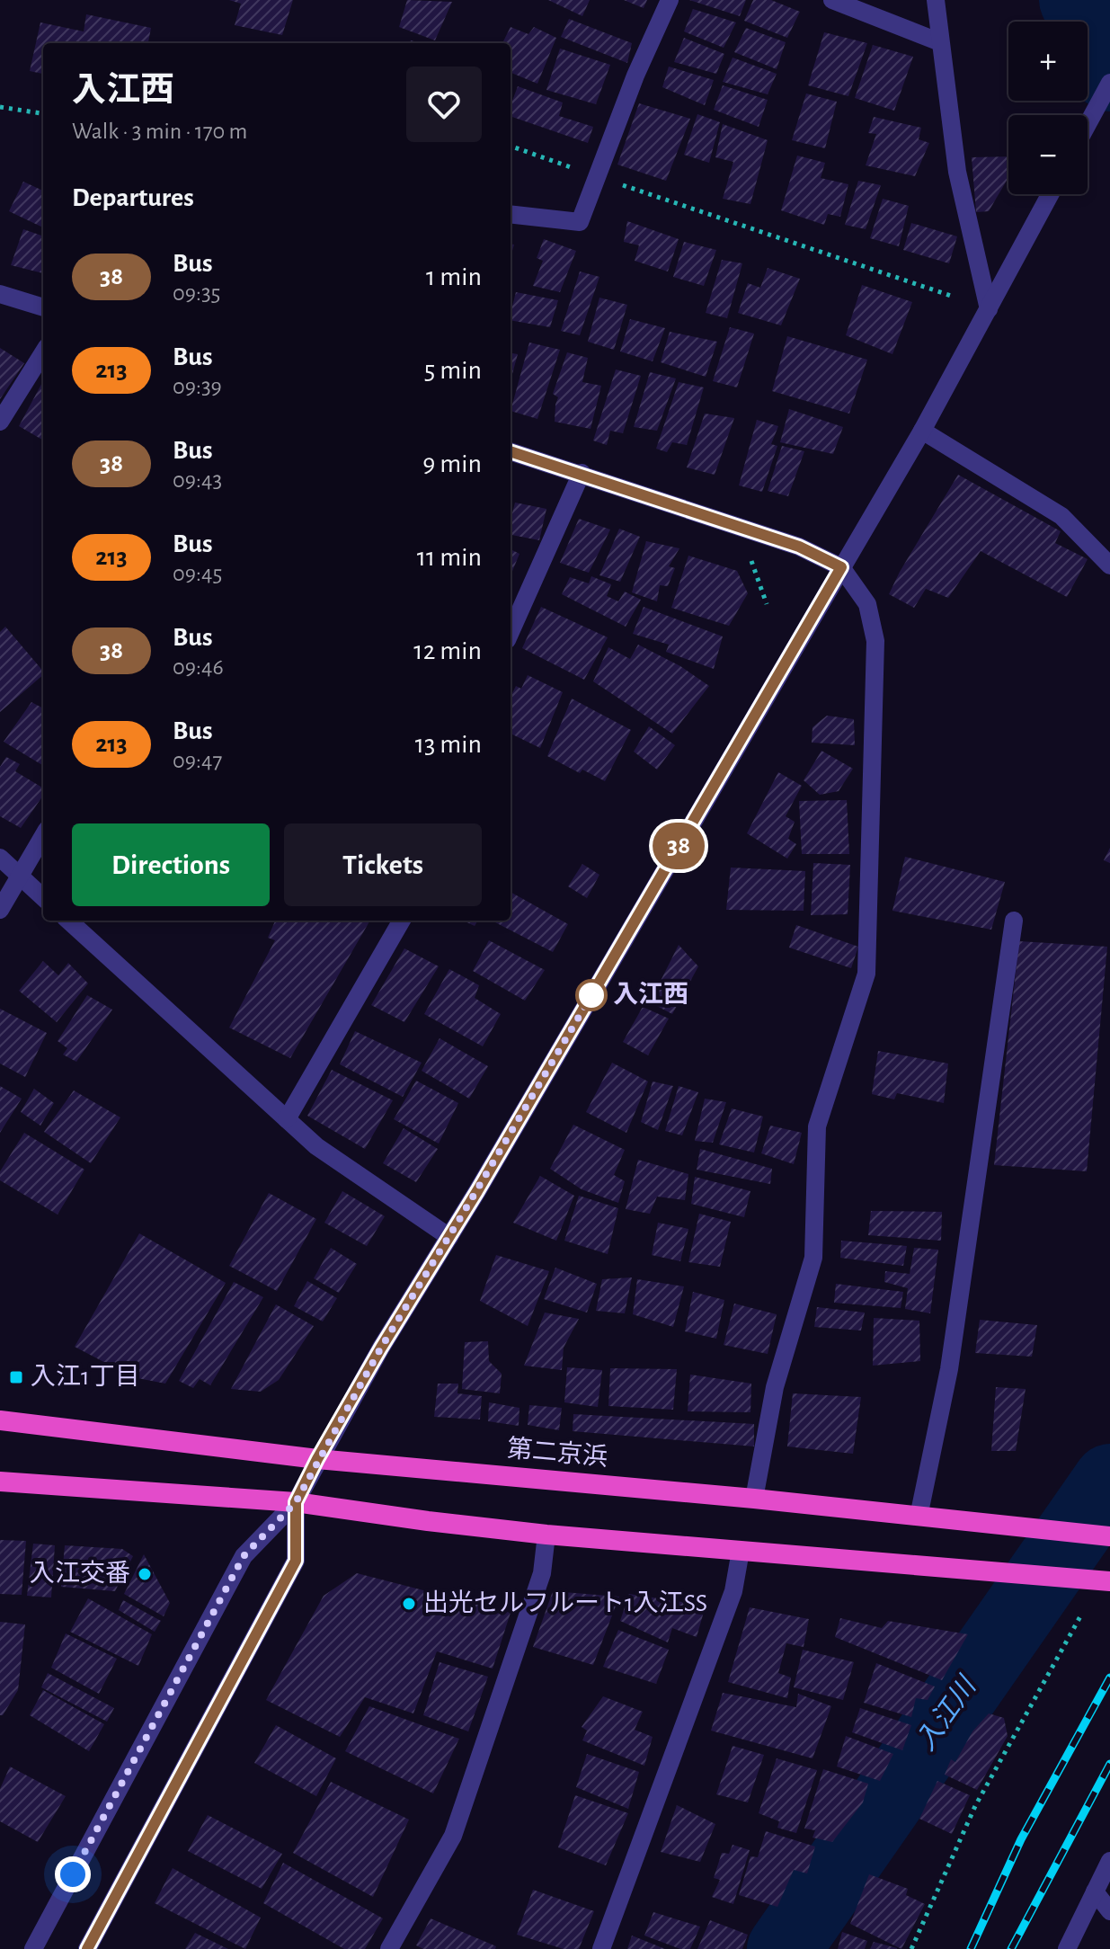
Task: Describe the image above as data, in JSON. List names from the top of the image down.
{
  "streets": {
    "highway": ["第二京浜"]
  },
  "water": ["入江川"],
  "places": {
    "other": ["入江西", "入江交番", "出光セルフルート1入江SS"],
    "transit": ["入江1丁目"]
  },
  "lines": ["bus line 38"],
  "page": {
    "on_map": "38",
    "map_buttons": ["+", "−"],
    "heading": [
      ["入江西", "Walk · 3 min · 170 m"],
      "Departures"
    ],
    "list": [
      {
        "mark": "38",
        "name": "Bus",
        "note": "09:35",
        "value": "1 min"
      },
      {
        "mark": "213",
        "name": "Bus",
        "note": "09:39",
        "value": "5 min"
      },
      {
        "mark": "38",
        "name": "Bus",
        "note": "09:43",
        "value": "9 min"
      },
      {
        "mark": "213",
        "name": "Bus",
        "note": "09:45",
        "value": "11 min"
      },
      {
        "mark": "38",
        "name": "Bus",
        "note": "09:46",
        "value": "12 min"
      },
      {
        "mark": "213",
        "name": "Bus",
        "note": "09:47",
        "value": "13 min"
      }
    ],
    "buttons": ["Directions", "Tickets"]
  }
}
